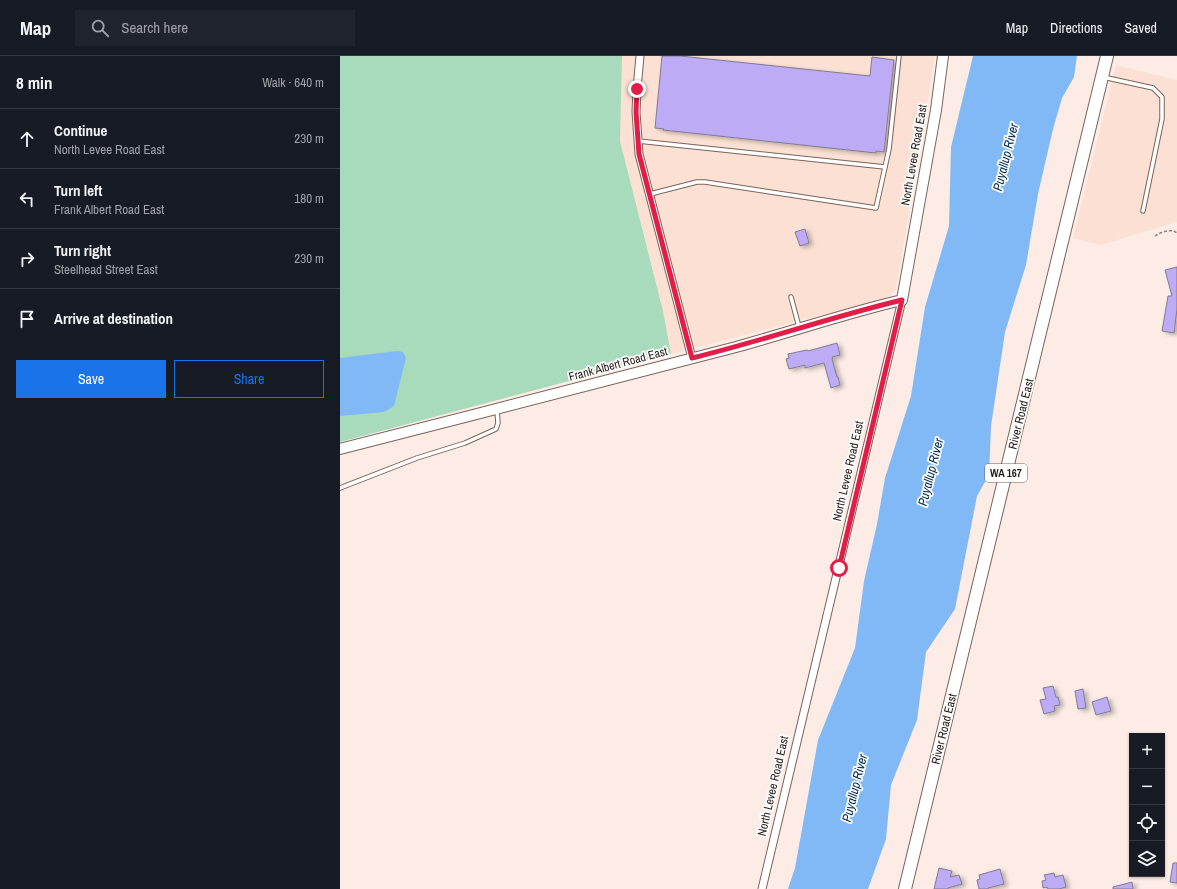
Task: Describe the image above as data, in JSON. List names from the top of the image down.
{
  "streets": {
    "main road": ["River Road East", "WA 167"],
    "street": ["North Levee Road East", "Frank Albert Road East"]
  },
  "crossings": [
    ["North Levee Road East", "Frank Albert Road East"]
  ],
  "water": ["Puyallup River"],
  "page": {
    "header": "Map",
    "search": "Search here",
    "nav": ["Map", "Directions", "Saved"],
    "heading": ["8 min", "Walk · 640 m"],
    "list": [
      ["Continue", "North Levee Road East", "230 m"],
      ["Turn left", "Frank Albert Road East", "180 m"],
      ["Turn right", "Steelhead Street East", "230 m"],
      "Arrive at destination"
    ],
    "buttons": ["Save", "Share"],
    "map_buttons": ["+", "−"]
  }
}
